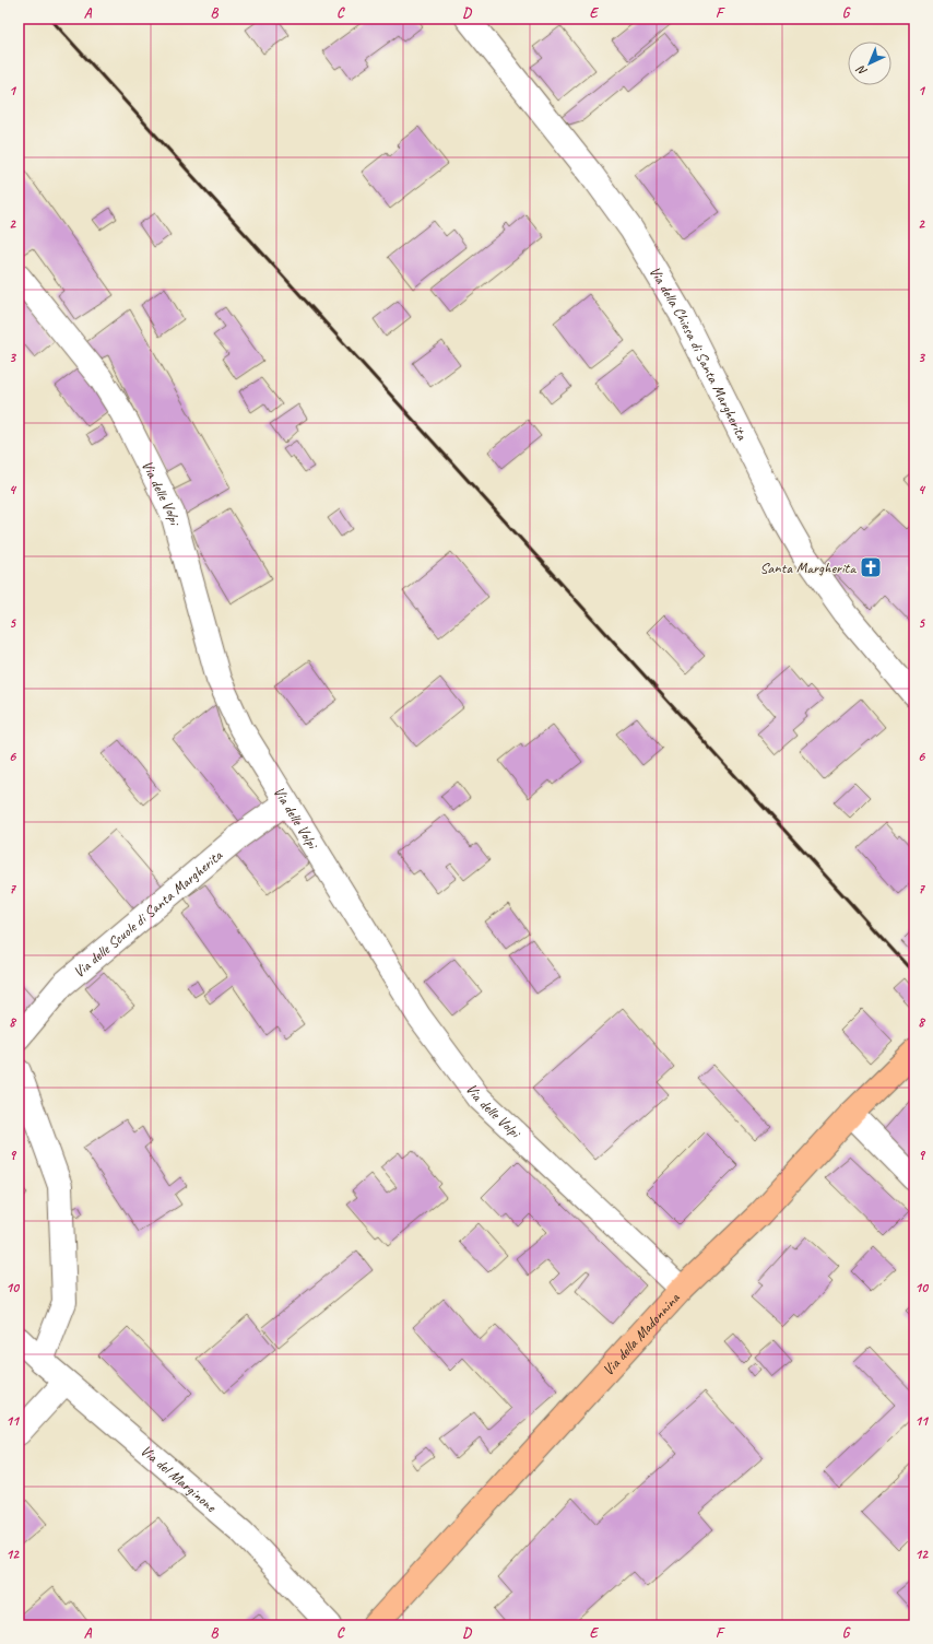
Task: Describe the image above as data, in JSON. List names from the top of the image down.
{
  "streets": {
    "main road": ["Via della Madonnina"],
    "street": [
      "Via della Chiesa di Santa Margherita",
      "Via delle Volpi",
      "Via delle Scuole di Santa Margherita",
      "Via del Marginone"
    ]
  },
  "crossings": [
    ["Via delle Volpi", "Via delle Scuole di Santa Margherita"],
    ["Via delle Volpi", "Via della Madonnina"]
  ],
  "places": {
    "church": ["Santa Margherita"]
  },
  "north": "bottom left",
  "grid": {
    "columns": [
      "A",
      "B",
      "C",
      "D",
      "E",
      "F",
      "G"
    ],
    "rows": [
      "1",
      "2",
      "3",
      "4",
      "5",
      "6",
      "7",
      "8",
      "9",
      "10",
      "11",
      "12"
    ]
  }
}
